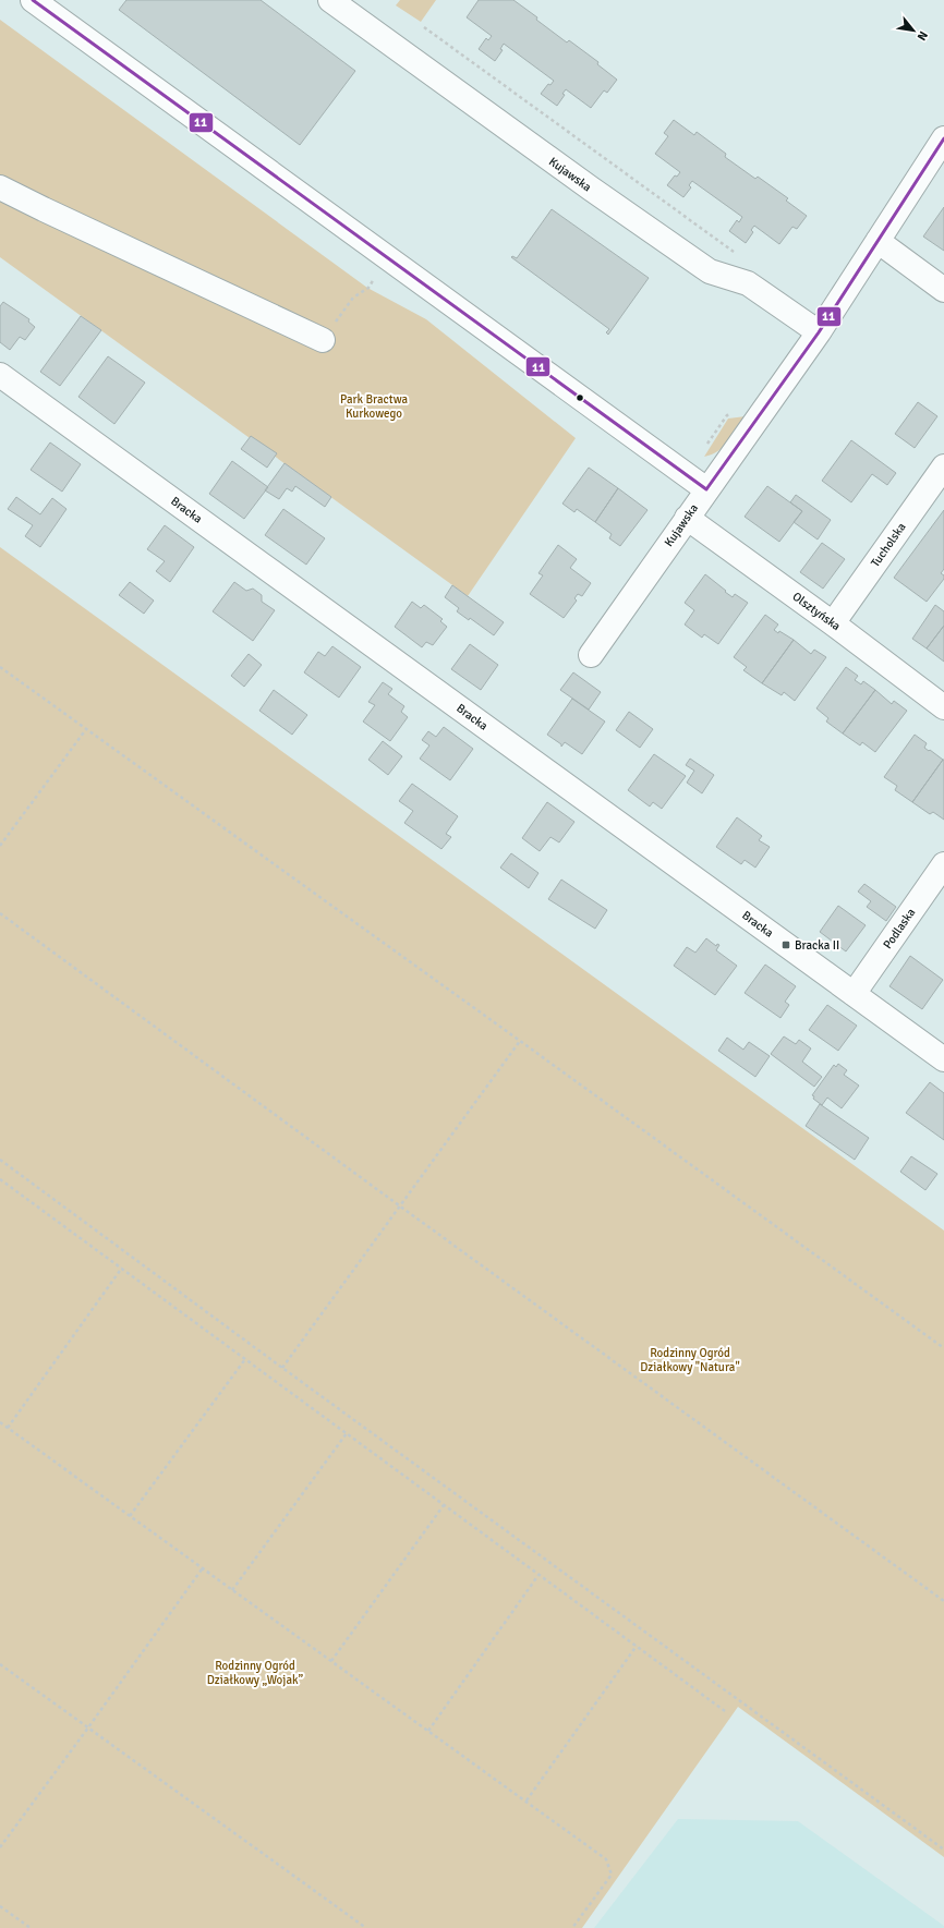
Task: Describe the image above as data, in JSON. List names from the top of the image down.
{
  "streets": {
    "street": [
      "Kujawska",
      "Bracka",
      "Tucholska",
      "Olsztyńska",
      "Podlaska"
    ]
  },
  "crossings": [
    ["Kujawska", "Olsztyńska"],
    ["Bracka", "Podlaska"],
    ["Tucholska", "Olsztyńska"]
  ],
  "parks": ["Park Bractwa Kurkowego", "Rodzinny Ogród Działkowy \"Natura\"", "Rodzinny Ogród Działkowy „Wojak”"],
  "places": {
    "transit": ["Bracka II"]
  },
  "lines": ["transit line 11"],
  "north": "bottom right"
}
